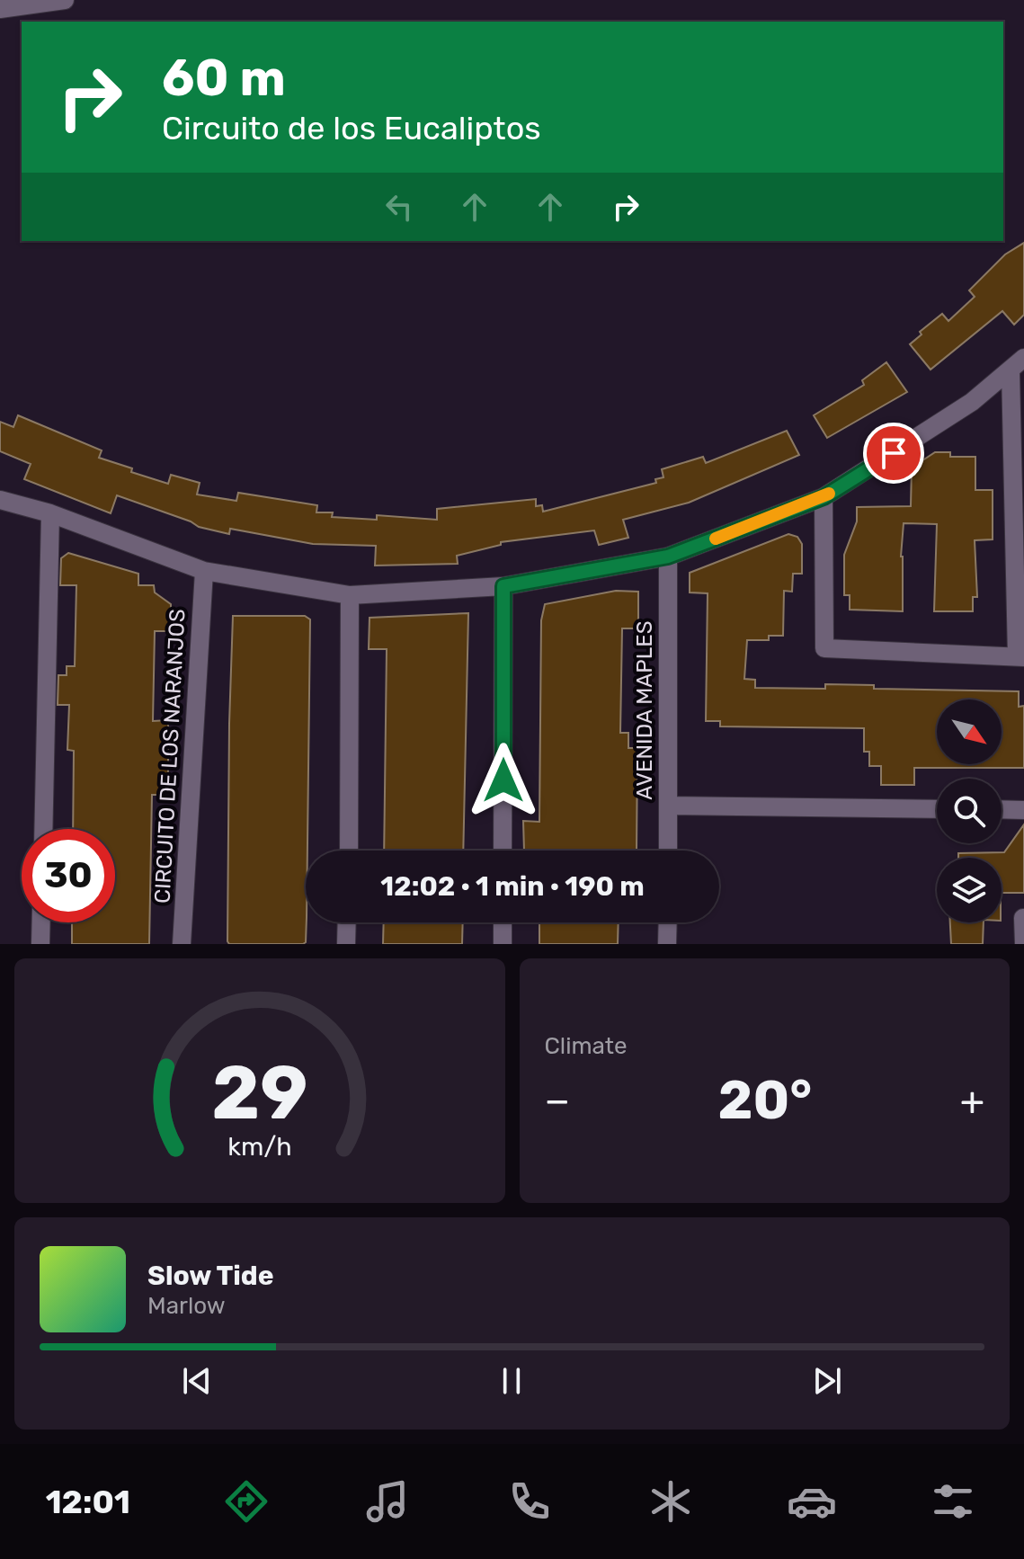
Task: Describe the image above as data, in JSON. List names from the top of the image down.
{
  "streets": {
    "street": ["AVENIDA MAPLES", "CIRCUITO DE LOS NARANJOS"]
  },
  "north": "bottom right",
  "page": {
    "turn": ["60 m", "Circuito de los Eucaliptos"],
    "limit": "30",
    "trip": "12:02 · 1 min · 190 m",
    "tile": "Climate",
    "heat": ["−", "20°", "+"],
    "song": ["Slow Tide", "Marlow"],
    "tabs": "12:01",
    "gauge": ["29", "km/h"]
  }
}
